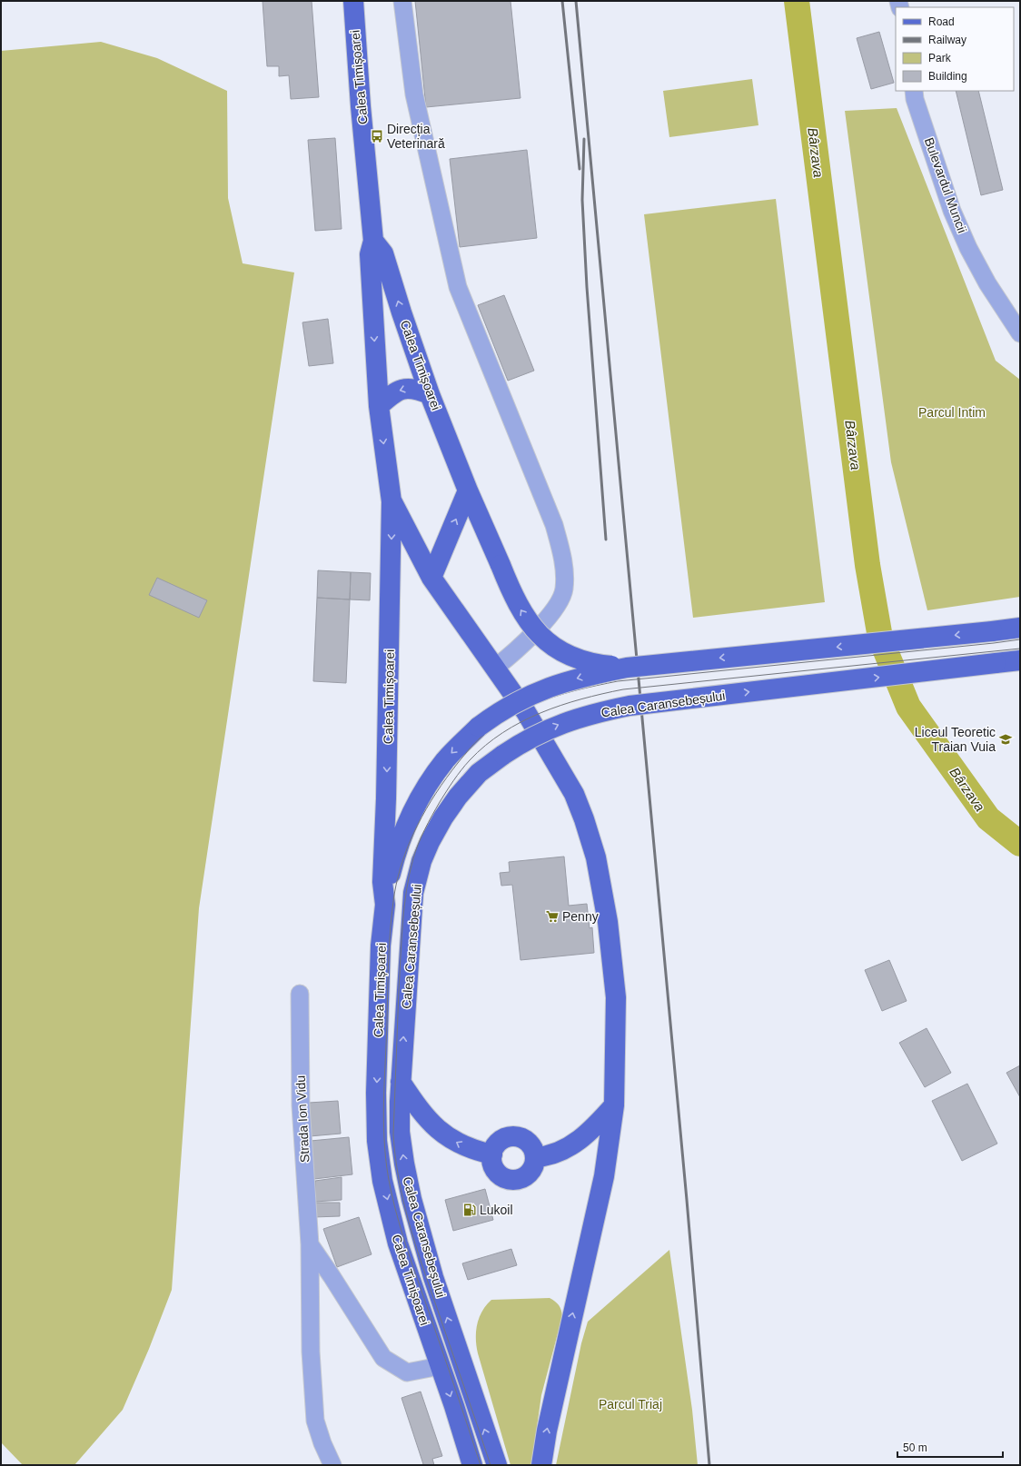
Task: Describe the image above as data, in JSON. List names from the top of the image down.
{
  "streets": {
    "main road": ["Calea Timișoarei", "Calea Caransebeșului"],
    "street": ["Bulevardul Muncii", "Strada Ion Vidu"]
  },
  "water": ["Bârzava"],
  "parks": ["Parcul Intim", "Parcul Triaj"],
  "places": {
    "bus stop": ["Direcția Veterinară"],
    "school or university": ["Liceul Teoretic Traian Vuia"],
    "supermarket": ["Penny"],
    "fuel station": ["Lukoil"]
  },
  "legend": [
    "Road",
    "Railway",
    "Park",
    "Building"
  ],
  "scale_bar": "50 m"
}
